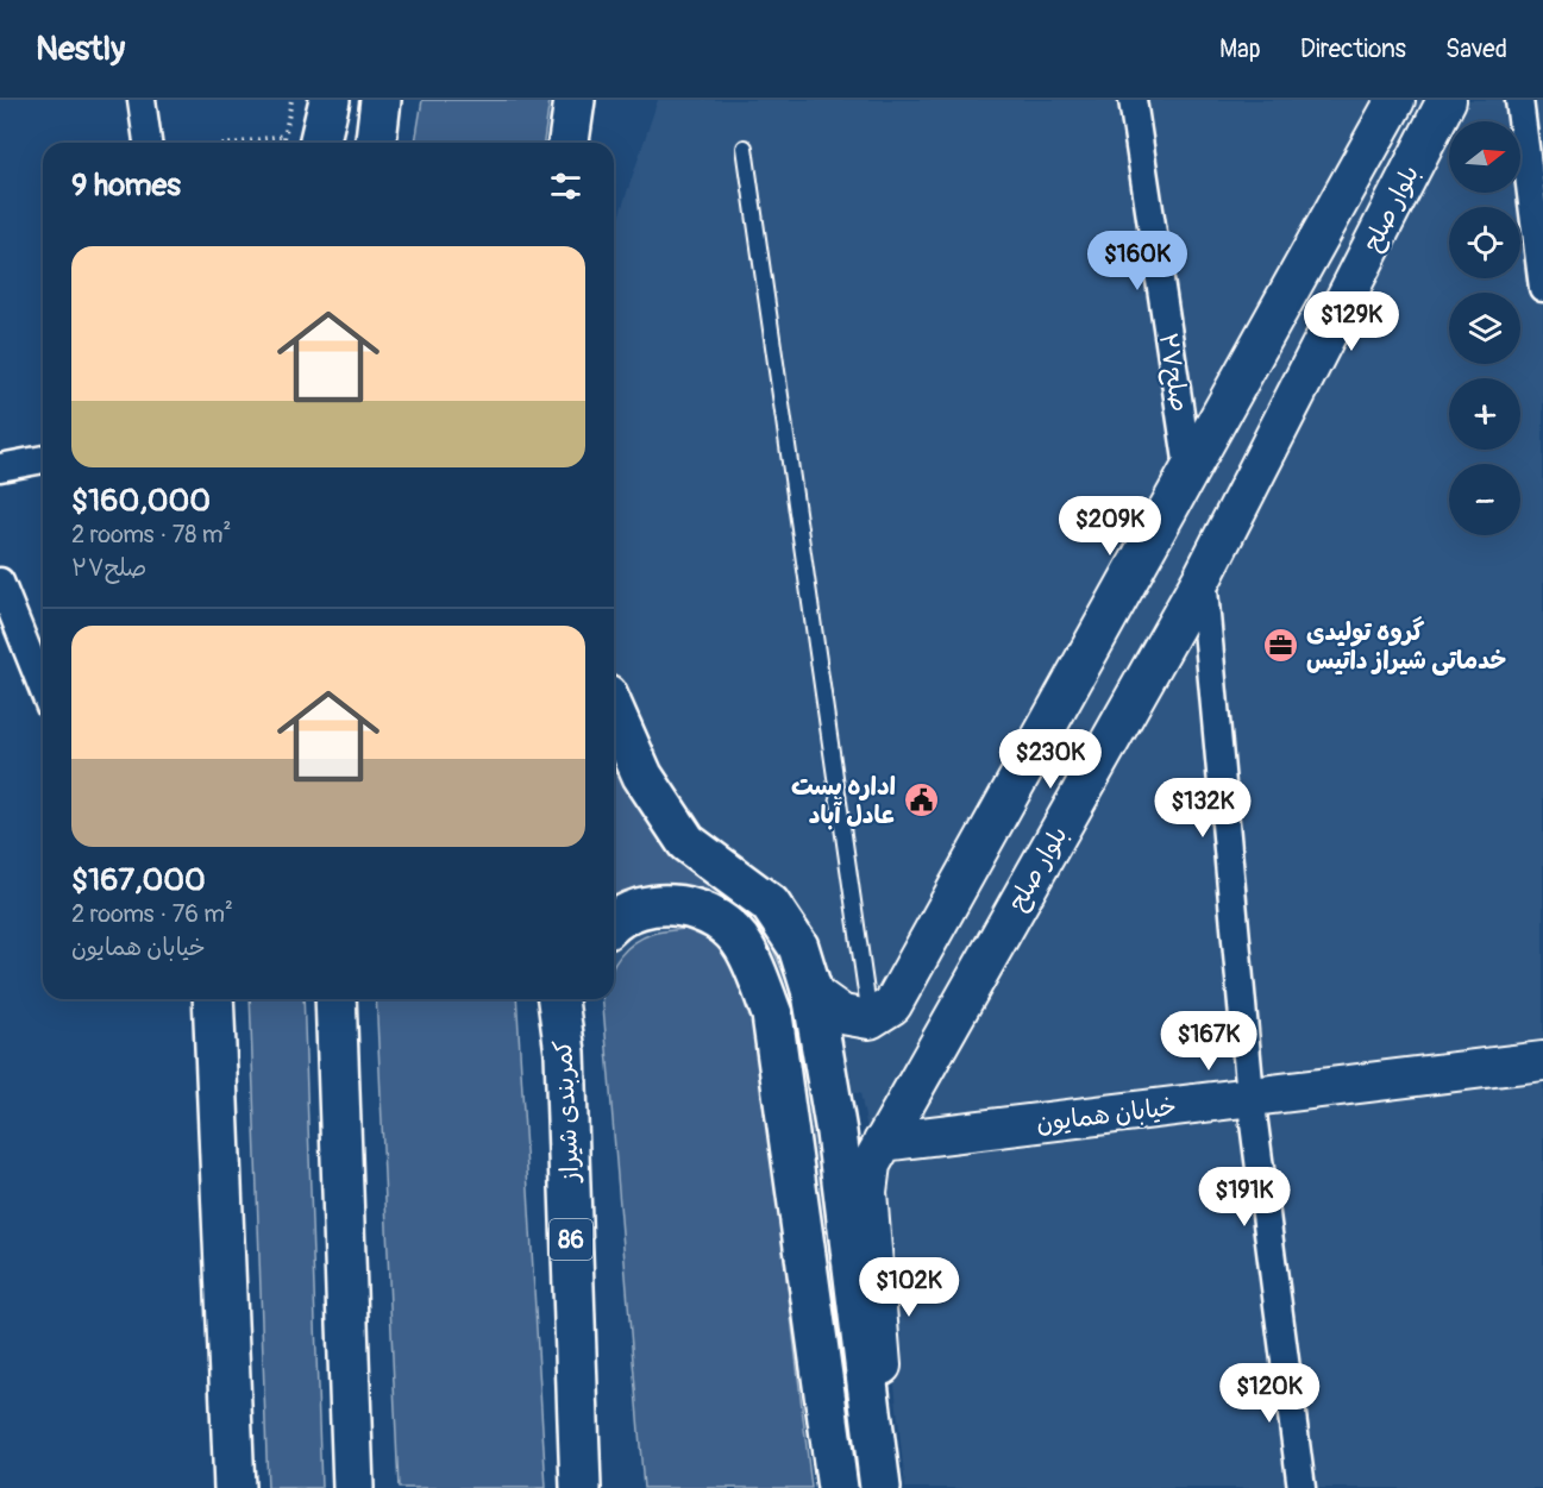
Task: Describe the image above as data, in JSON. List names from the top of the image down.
{
  "streets": {
    "highway": ["کمربندی شیراز", "86"],
    "main road": ["بلوار صلح", "خیابان همایون"],
    "street": ["صلح۲۷"]
  },
  "crossings": [
    ["بلوار صلح", "صلح۲۷"],
    ["بلوار صلح", "خیابان همایون"]
  ],
  "places": {
    "office": ["گروه تولیدی خدماتی شیراز داتیس"],
    "public building": ["اداره پست عادل آباد"]
  },
  "north": "right",
  "page": {
    "header": "Nestly",
    "nav": ["Map", "Directions", "Saved"],
    "map_buttons": ["+", "−"],
    "heading": "9 homes",
    "list": [
      {
        "name": "$160,000",
        "note": "2 rooms · 78 m² · صلح۲۷"
      },
      {
        "name": "$167,000",
        "note": "2 rooms · 76 m² · خیابان همایون"
      }
    ],
    "price": [
      "$160K",
      "$129K",
      "$209K",
      "$230K",
      "$132K",
      "$167K",
      "$191K",
      "$102K",
      "$120K"
    ]
  }
}
